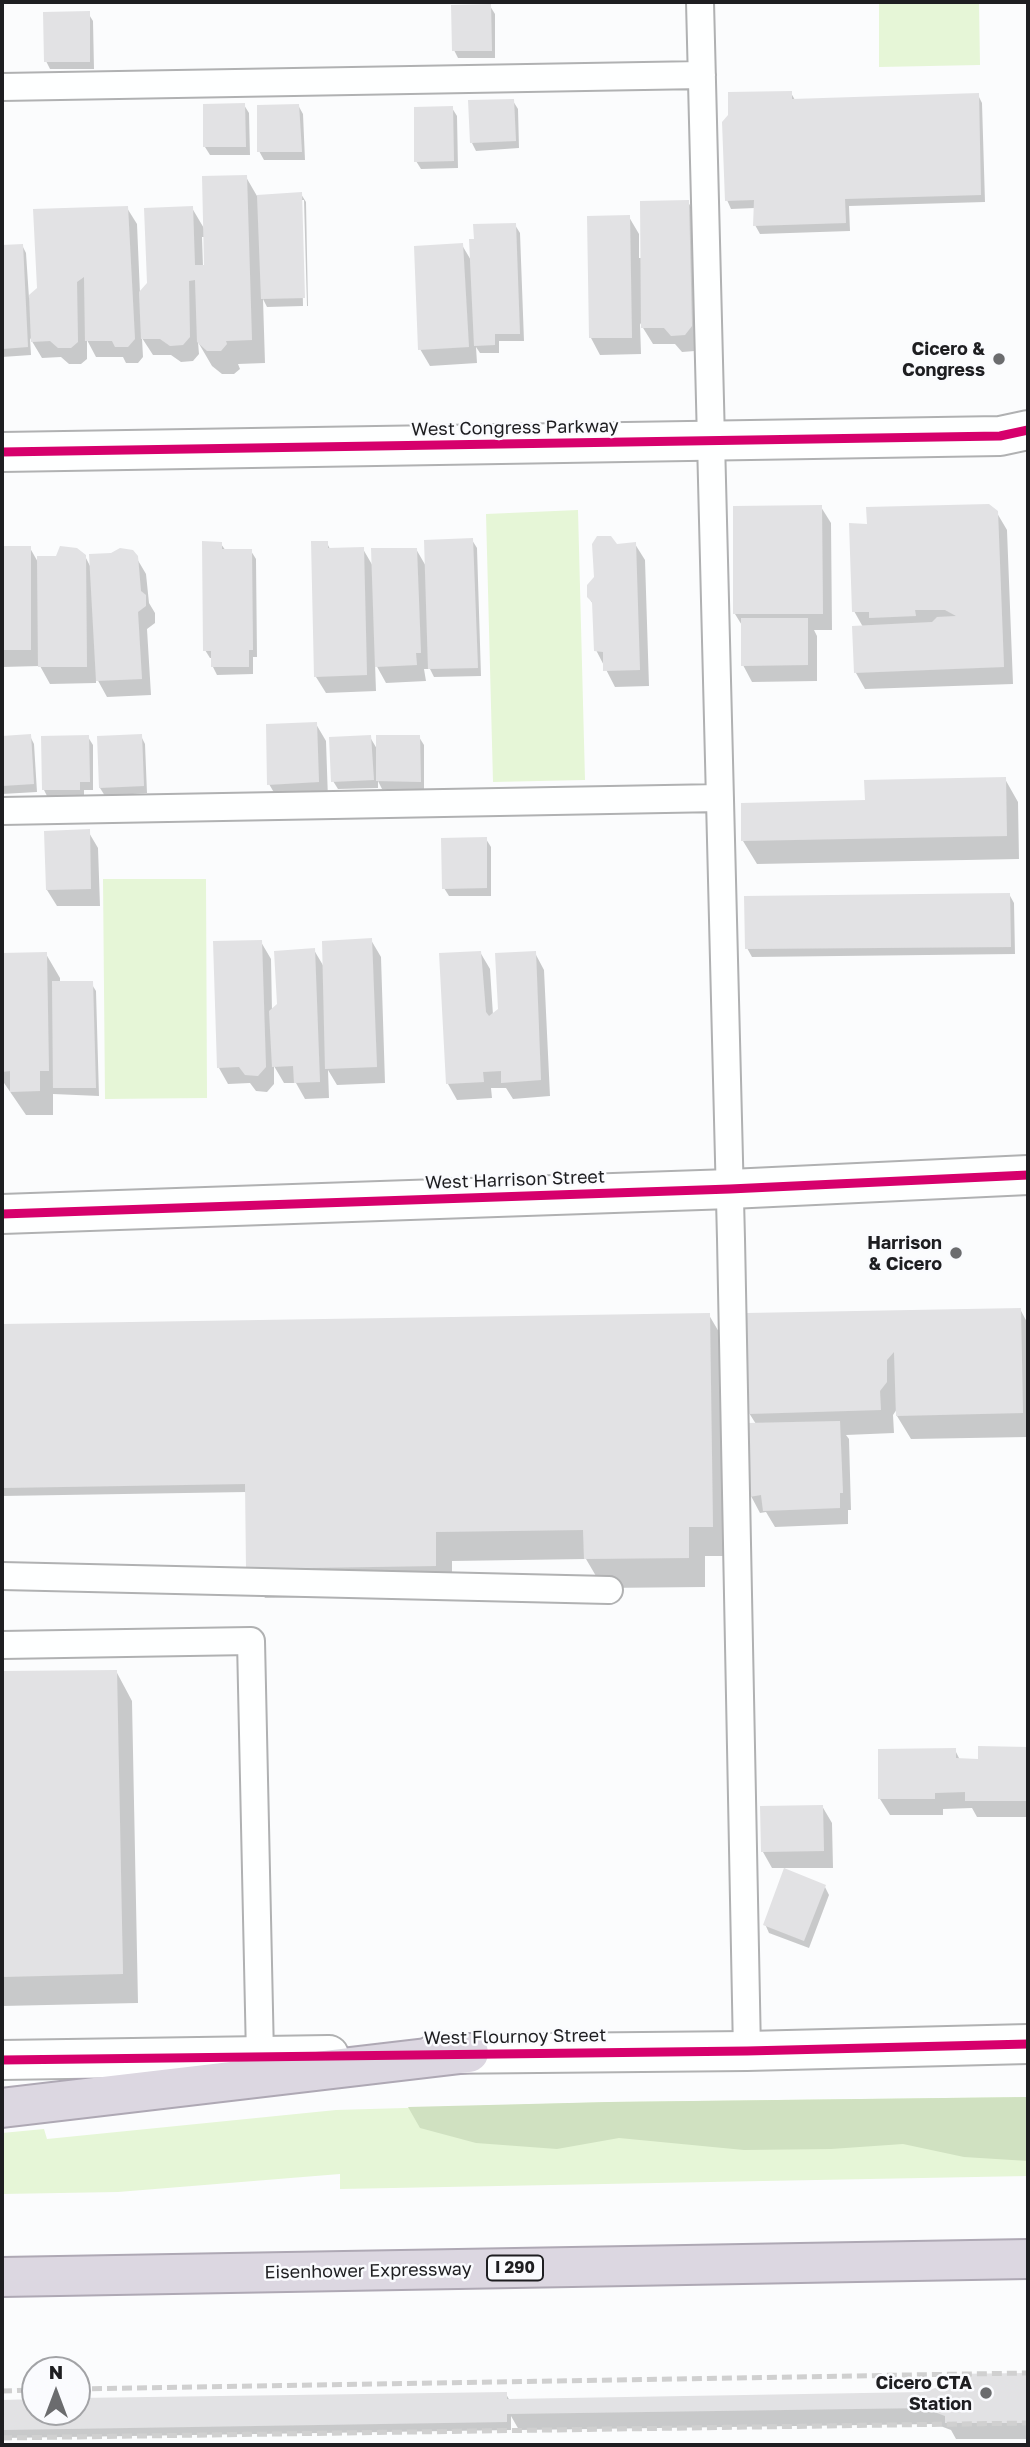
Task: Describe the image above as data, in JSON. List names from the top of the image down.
{
  "streets": {
    "highway": ["I 290", "Eisenhower Expressway"],
    "street": ["West Congress Parkway", "West Harrison Street", "West Flournoy Street"]
  },
  "places": ["Cicero & Congress", "Harrison & Cicero", "Cicero CTA Station"],
  "north": "top"
}
